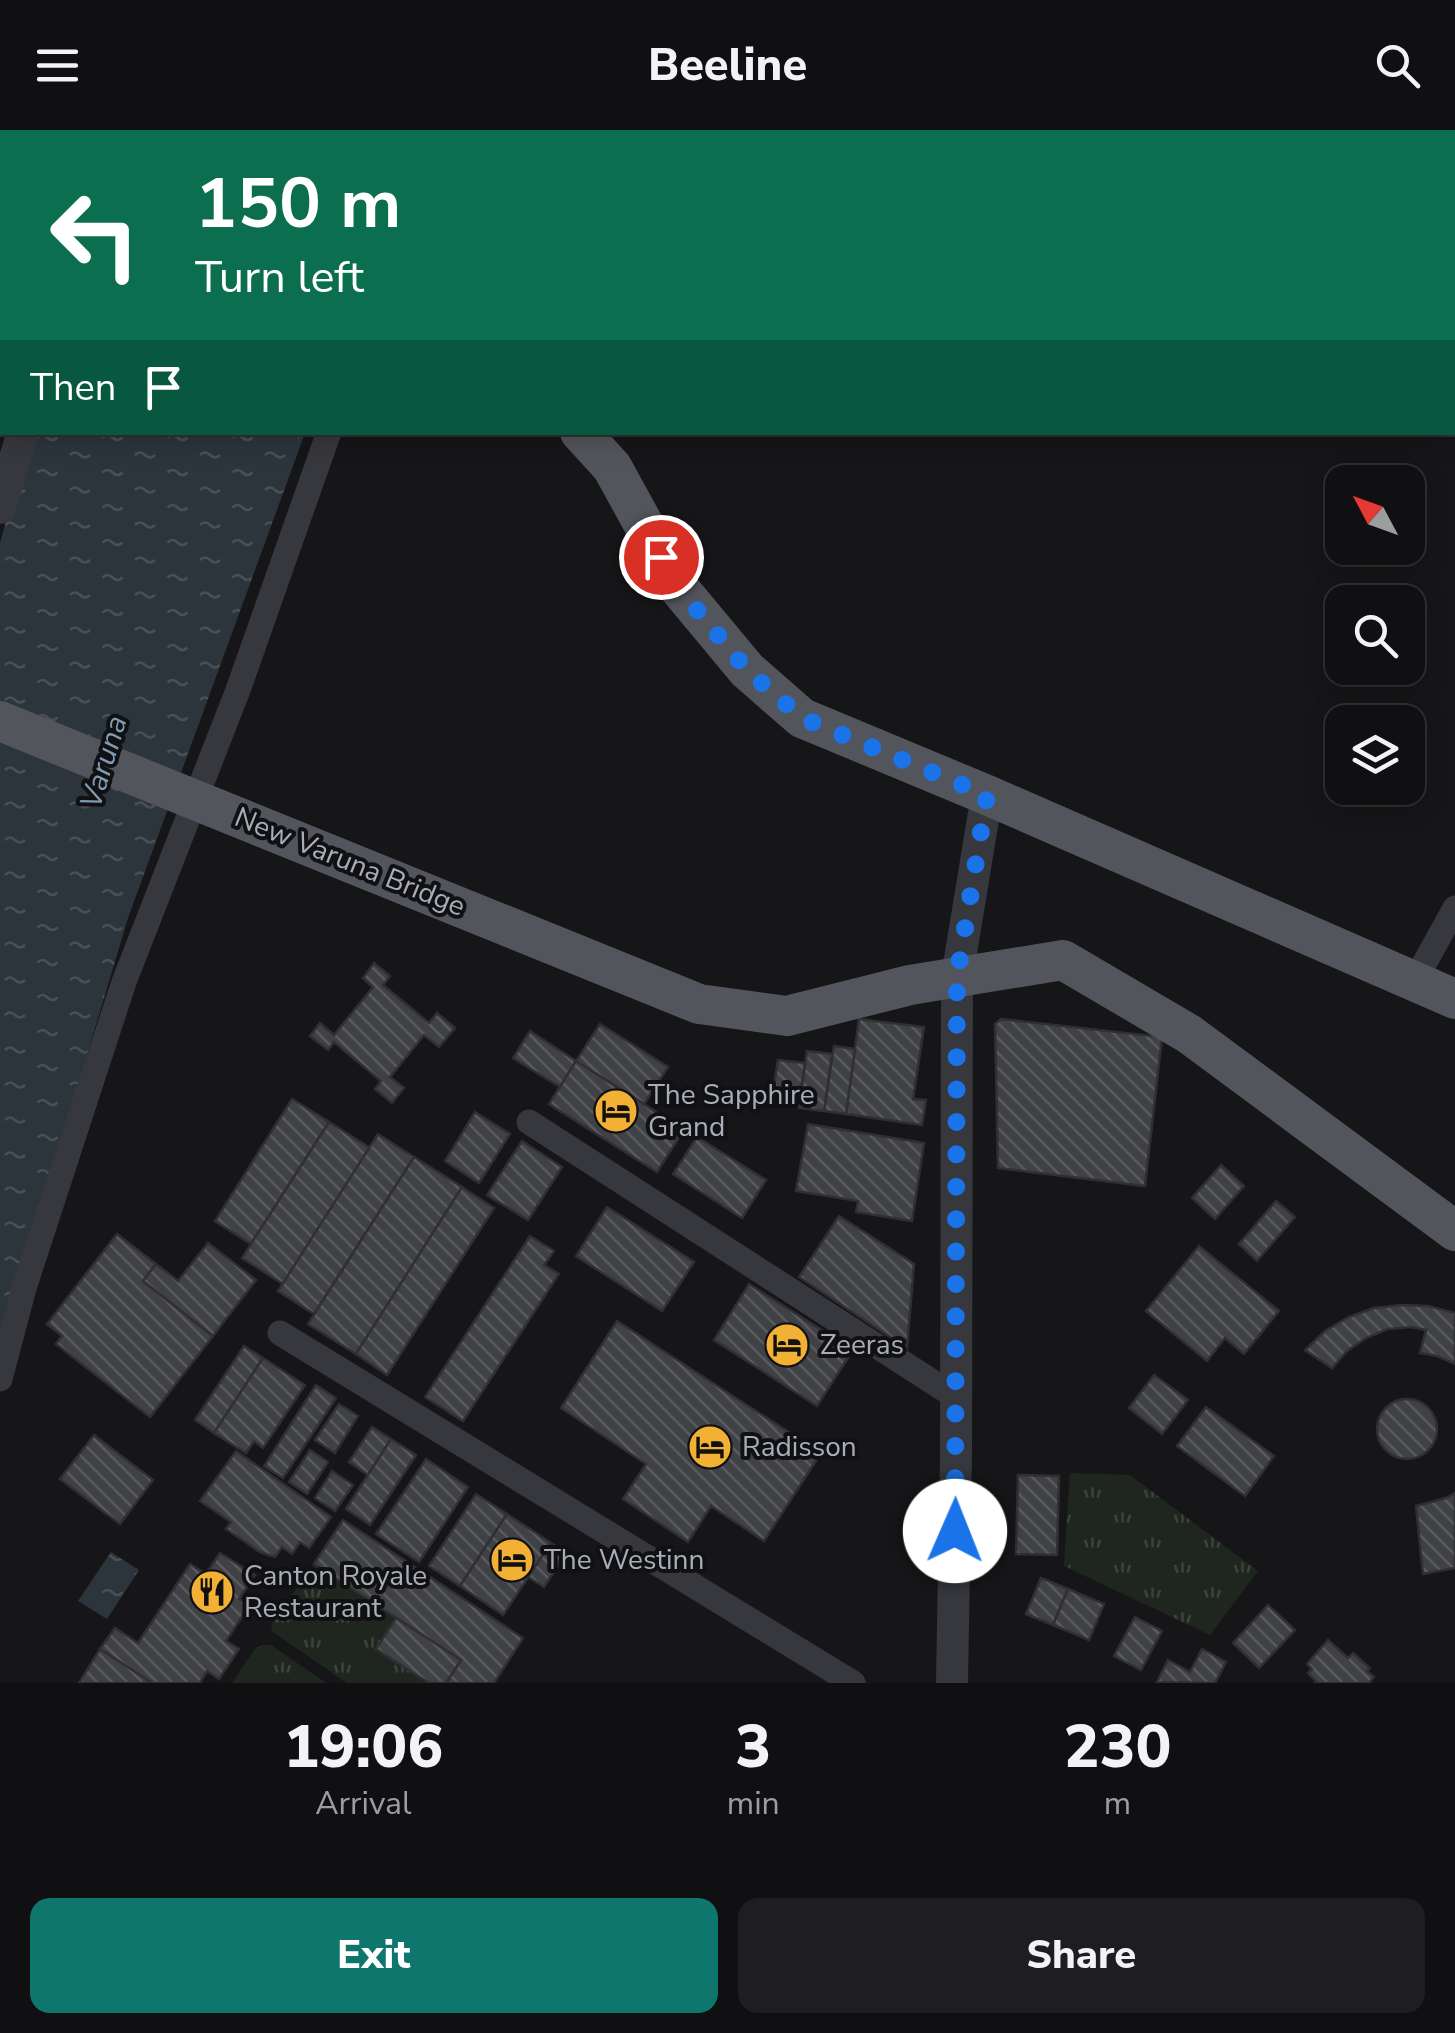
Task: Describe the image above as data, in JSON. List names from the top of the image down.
{
  "streets": {
    "main road": ["New Varuna Bridge"]
  },
  "water": ["Varuna"],
  "places": {
    "hotel": [
      "The Sapphire Grand",
      "Zeeras",
      "Radisson",
      "The Westinn"
    ],
    "restaurant": ["Canton Royale Restaurant"]
  },
  "north": "top left",
  "page": {
    "header": "Beeline",
    "turn": ["150 m", "Turn left"],
    "then": "Then",
    "eta": [
      "19:06",
      "Arrival",
      "3",
      "min",
      "230",
      "m"
    ],
    "buttons": ["Exit", "Share"]
  }
}
